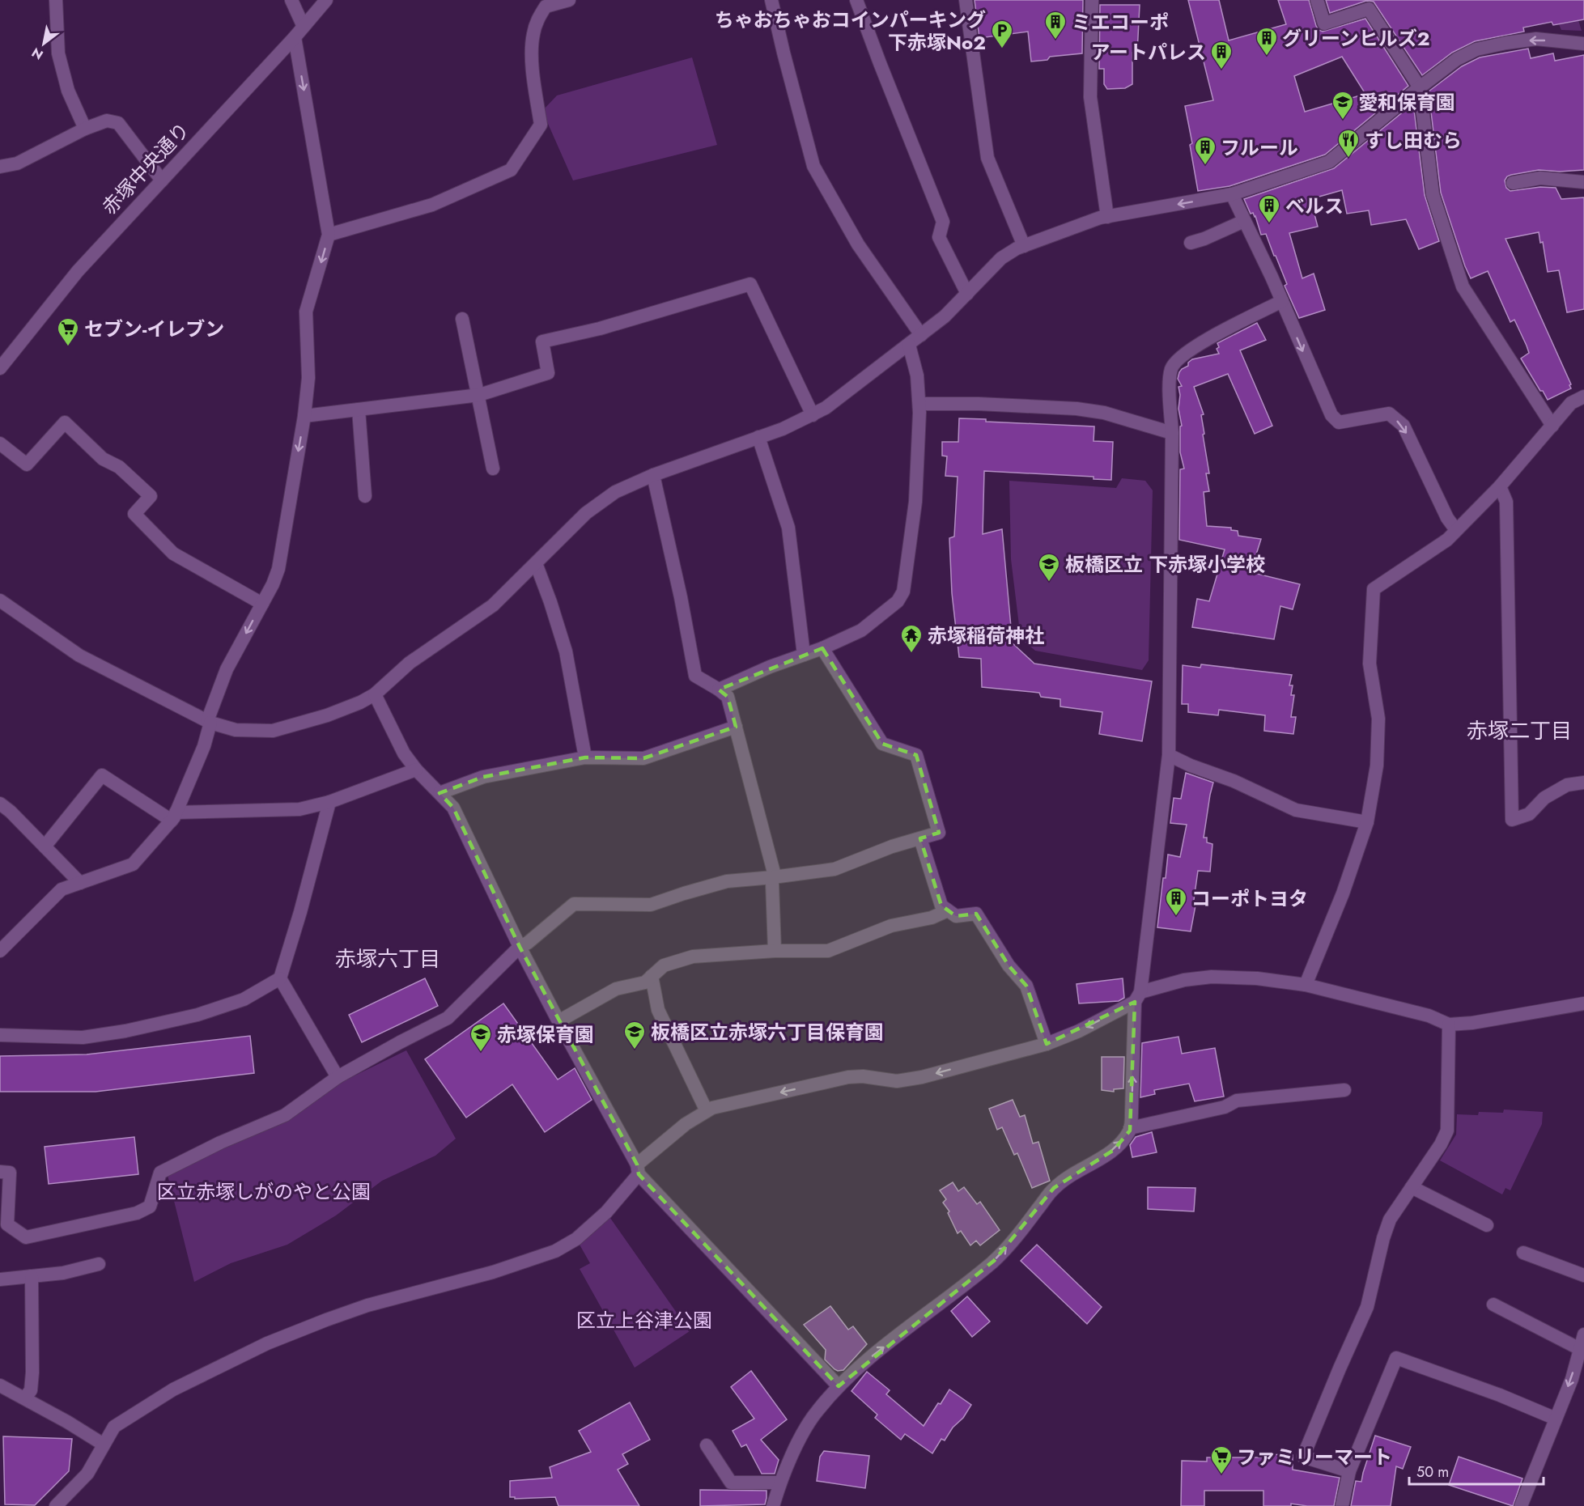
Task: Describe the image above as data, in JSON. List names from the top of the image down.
{
  "streets": {
    "street": ["赤塚中央通り"]
  },
  "districts": ["赤塚二丁目", "赤塚六丁目"],
  "parks": ["区立赤塚しがのやと公園", "区立上谷津公園"],
  "places": {
    "building": [
      "ミエコーポ",
      "グリーンヒルズ2",
      "アートパレス",
      "フルール",
      "ベルス",
      "コーポトヨタ"
    ],
    "parking": ["ちゃおちゃおコインパーキング 下赤塚No2"],
    "school or university": [
      "愛和保育園",
      "板橋区立 下赤塚小学校",
      "板橋区立赤塚六丁目保育園",
      "赤塚保育園"
    ],
    "restaurant": ["すし田むら"],
    "supermarket": ["セブン-イレブン", "ファミリーマート"],
    "temple": ["赤塚稲荷神社"]
  },
  "scale_bar": "50 m",
  "north": "bottom left"
}
